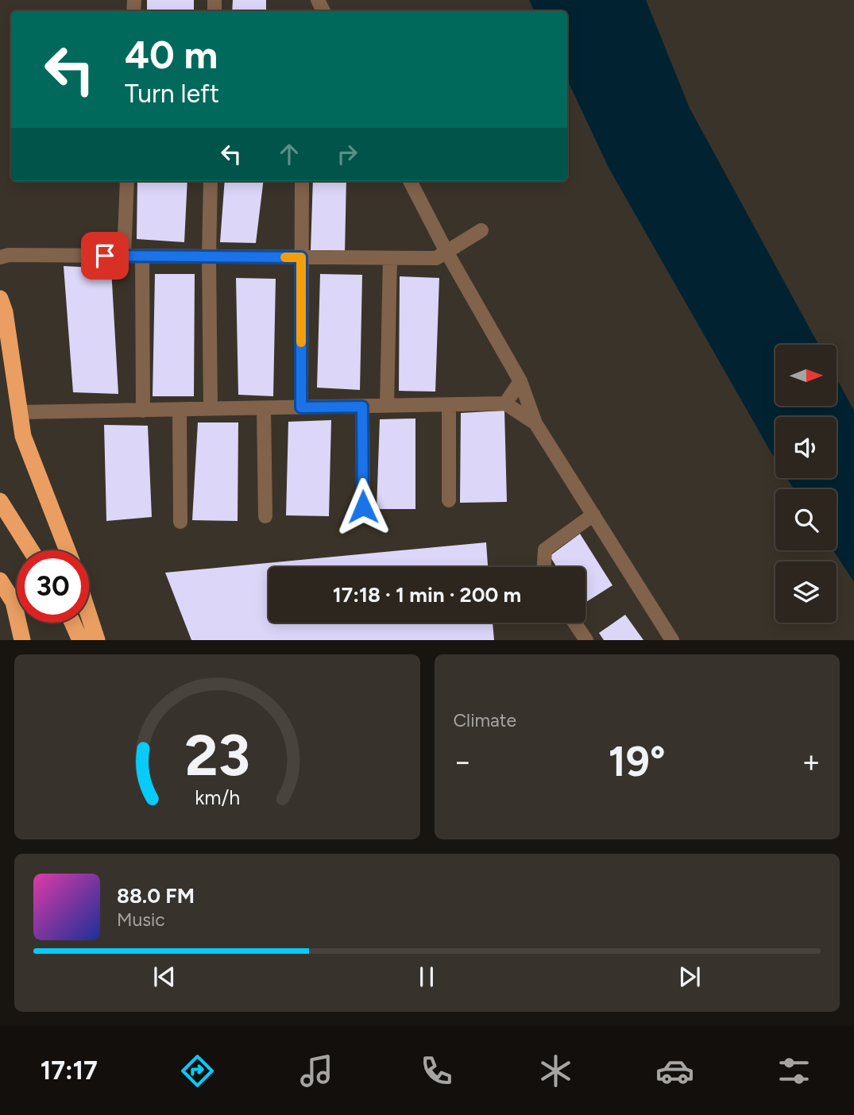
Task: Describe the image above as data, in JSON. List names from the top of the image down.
{
  "north": "right",
  "page": {
    "turn": ["40 m", "Turn left"],
    "limit": "30",
    "trip": "17:18 · 1 min · 200 m",
    "tile": "Climate",
    "heat": ["−", "19°", "+"],
    "song": ["88.0 FM", "Music"],
    "tabs": "17:17",
    "gauge": ["23", "km/h"]
  }
}
